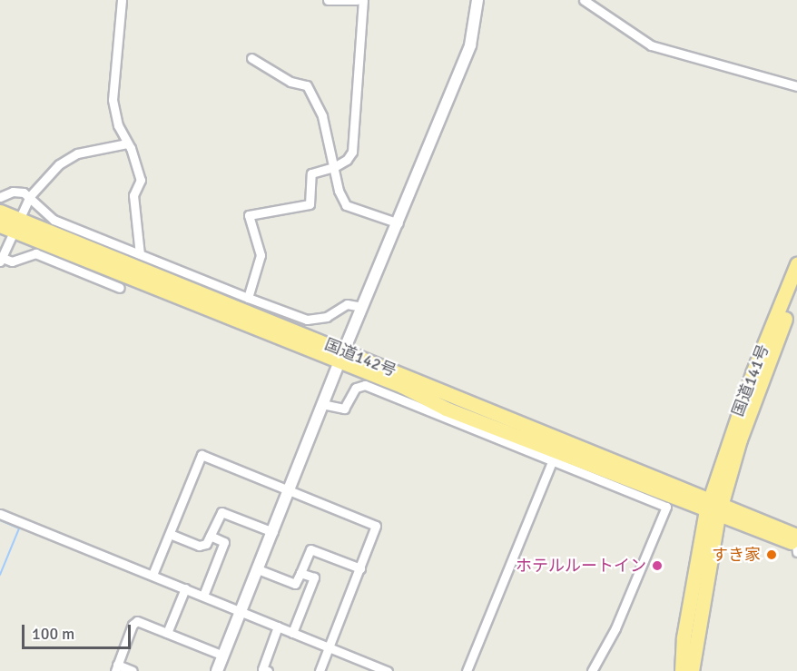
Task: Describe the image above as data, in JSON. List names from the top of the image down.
{
  "streets": {
    "highway": ["国道142号", "国道141号"]
  },
  "crossings": [
    ["国道142号", "国道141号"]
  ],
  "places": ["すき家", "ホテルルートイン"],
  "scale_bar": "100 m"
}
